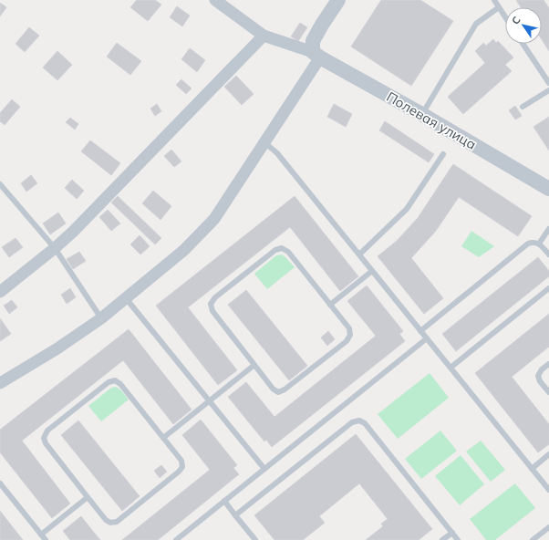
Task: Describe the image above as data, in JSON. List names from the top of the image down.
{
  "streets": {
    "street": ["Полевая улица"]
  },
  "north": "top left"
}
